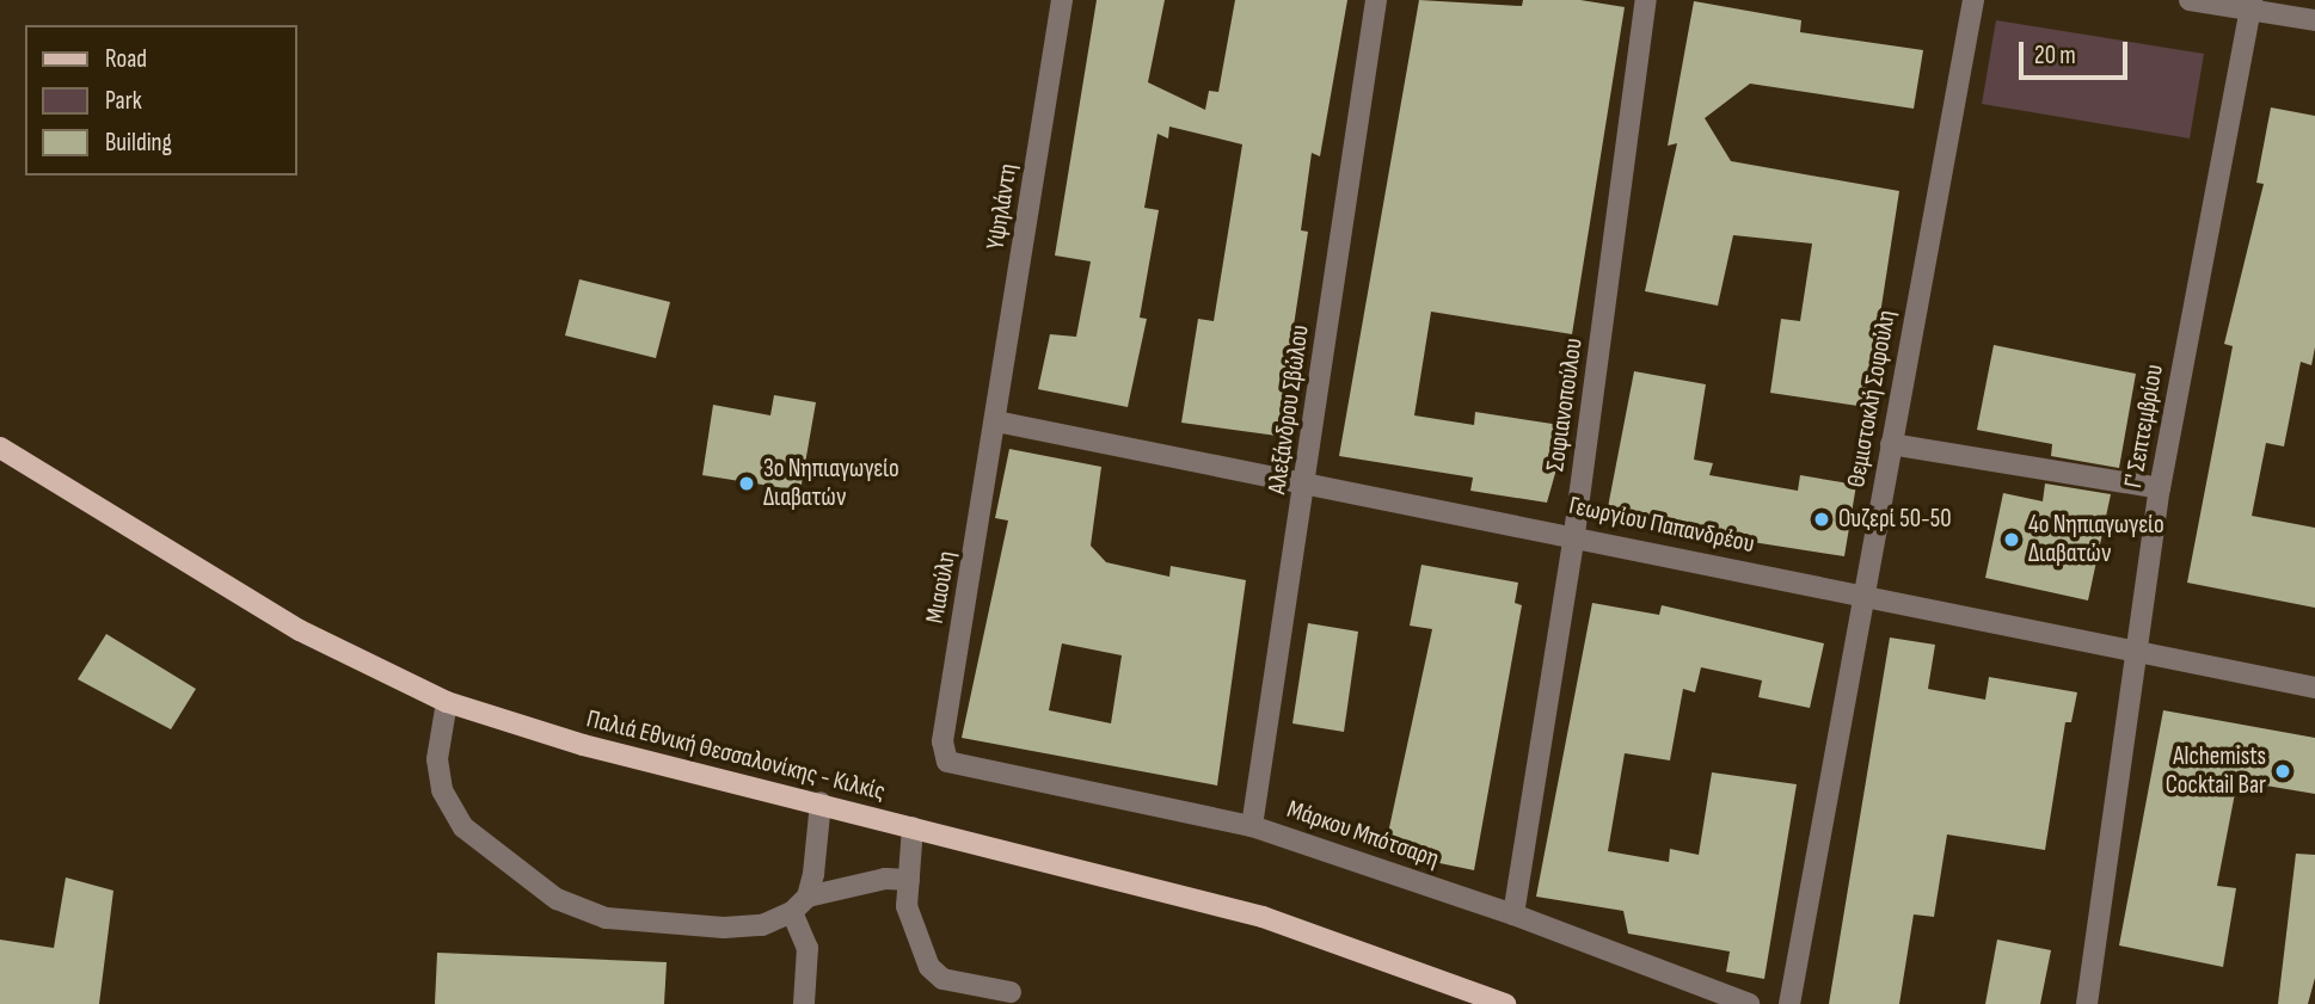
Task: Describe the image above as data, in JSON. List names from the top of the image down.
{
  "streets": {
    "main road": ["Παλιά Εθνική Θεσσαλονίκης - Κιλκίς"],
    "street": [
      "Υψηλάντη",
      "Θεμιστοκλή Σοφούλη",
      "Σοφιανοπούλου",
      "Αλεξάνδρου Σβώλου",
      "Γ' Σεπτεμβρίου",
      "Γεωργίου Παπανδρέου",
      "Μιαούλη",
      "Μάρκου Μπότσαρη"
    ]
  },
  "crossings": [
    ["Υψηλάντη", "Γεωργίου Παπανδρέου"],
    ["Υψηλάντη", "Μιαούλη"],
    ["Θεμιστοκλή Σοφούλη", "Γεωργίου Παπανδρέου"],
    ["Σοφιανοπούλου", "Γεωργίου Παπανδρέου"],
    ["Σοφιανοπούλου", "Μάρκου Μπότσαρη"],
    ["Αλεξάνδρου Σβώλου", "Γεωργίου Παπανδρέου"],
    ["Αλεξάνδρου Σβώλου", "Μάρκου Μπότσαρη"],
    ["Γ' Σεπτεμβρίου", "Γεωργίου Παπανδρέου"],
    ["Γεωργίου Παπανδρέου", "Μιαούλη"],
    ["Μιαούλη", "Μάρκου Μπότσαρη"]
  ],
  "places": [
    "3ο Νηπιαγωγείο Διαβατών",
    "Ουζερί 50-50",
    "4ο Νηπιαγωγείο Διαβατών",
    "Alchemists Cocktail Bar"
  ],
  "legend": ["Road", "Park", "Building"],
  "scale_bar": "20 m"
}
